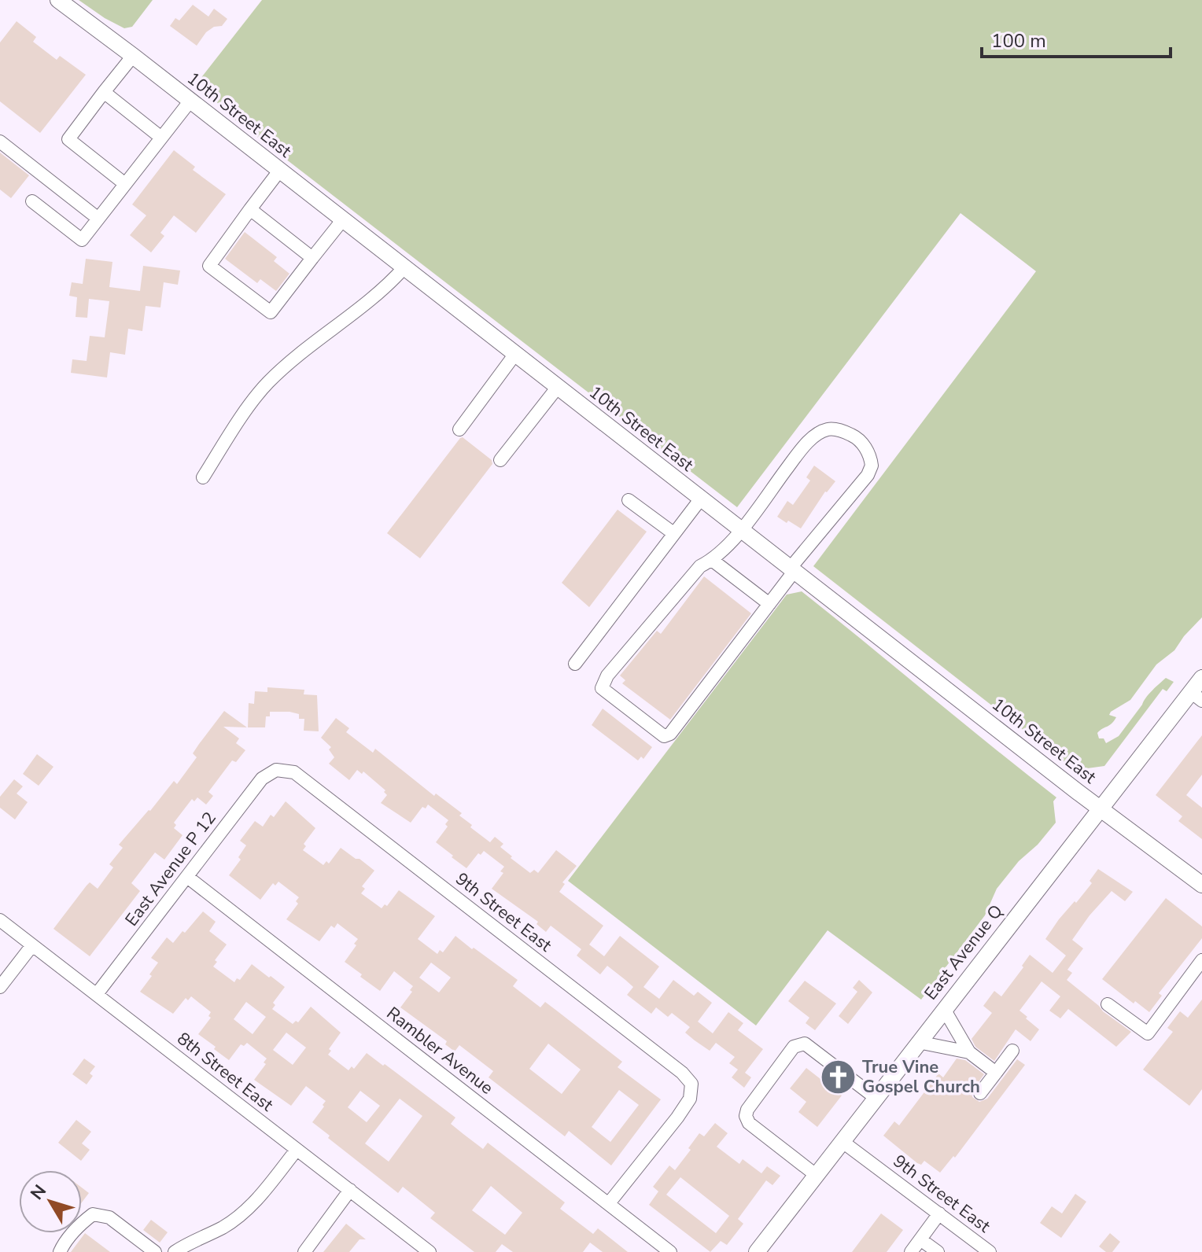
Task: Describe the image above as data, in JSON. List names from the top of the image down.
{
  "streets": {
    "main road": ["10th Street East", "East Avenue Q"],
    "street": [
      "East Avenue P 12",
      "9th Street East",
      "Rambler Avenue",
      "8th Street East"
    ]
  },
  "crossings": [
    ["10th Street East", "East Avenue Q"],
    ["East Avenue P 12", "9th Street East"],
    ["East Avenue P 12", "Rambler Avenue"],
    ["East Avenue P 12", "8th Street East"],
    ["9th Street East", "East Avenue Q"],
    ["9th Street East", "Rambler Avenue"]
  ],
  "places": {
    "church": ["True Vine Gospel Church"]
  },
  "scale_bar": "100 m",
  "north": "top left"
}
